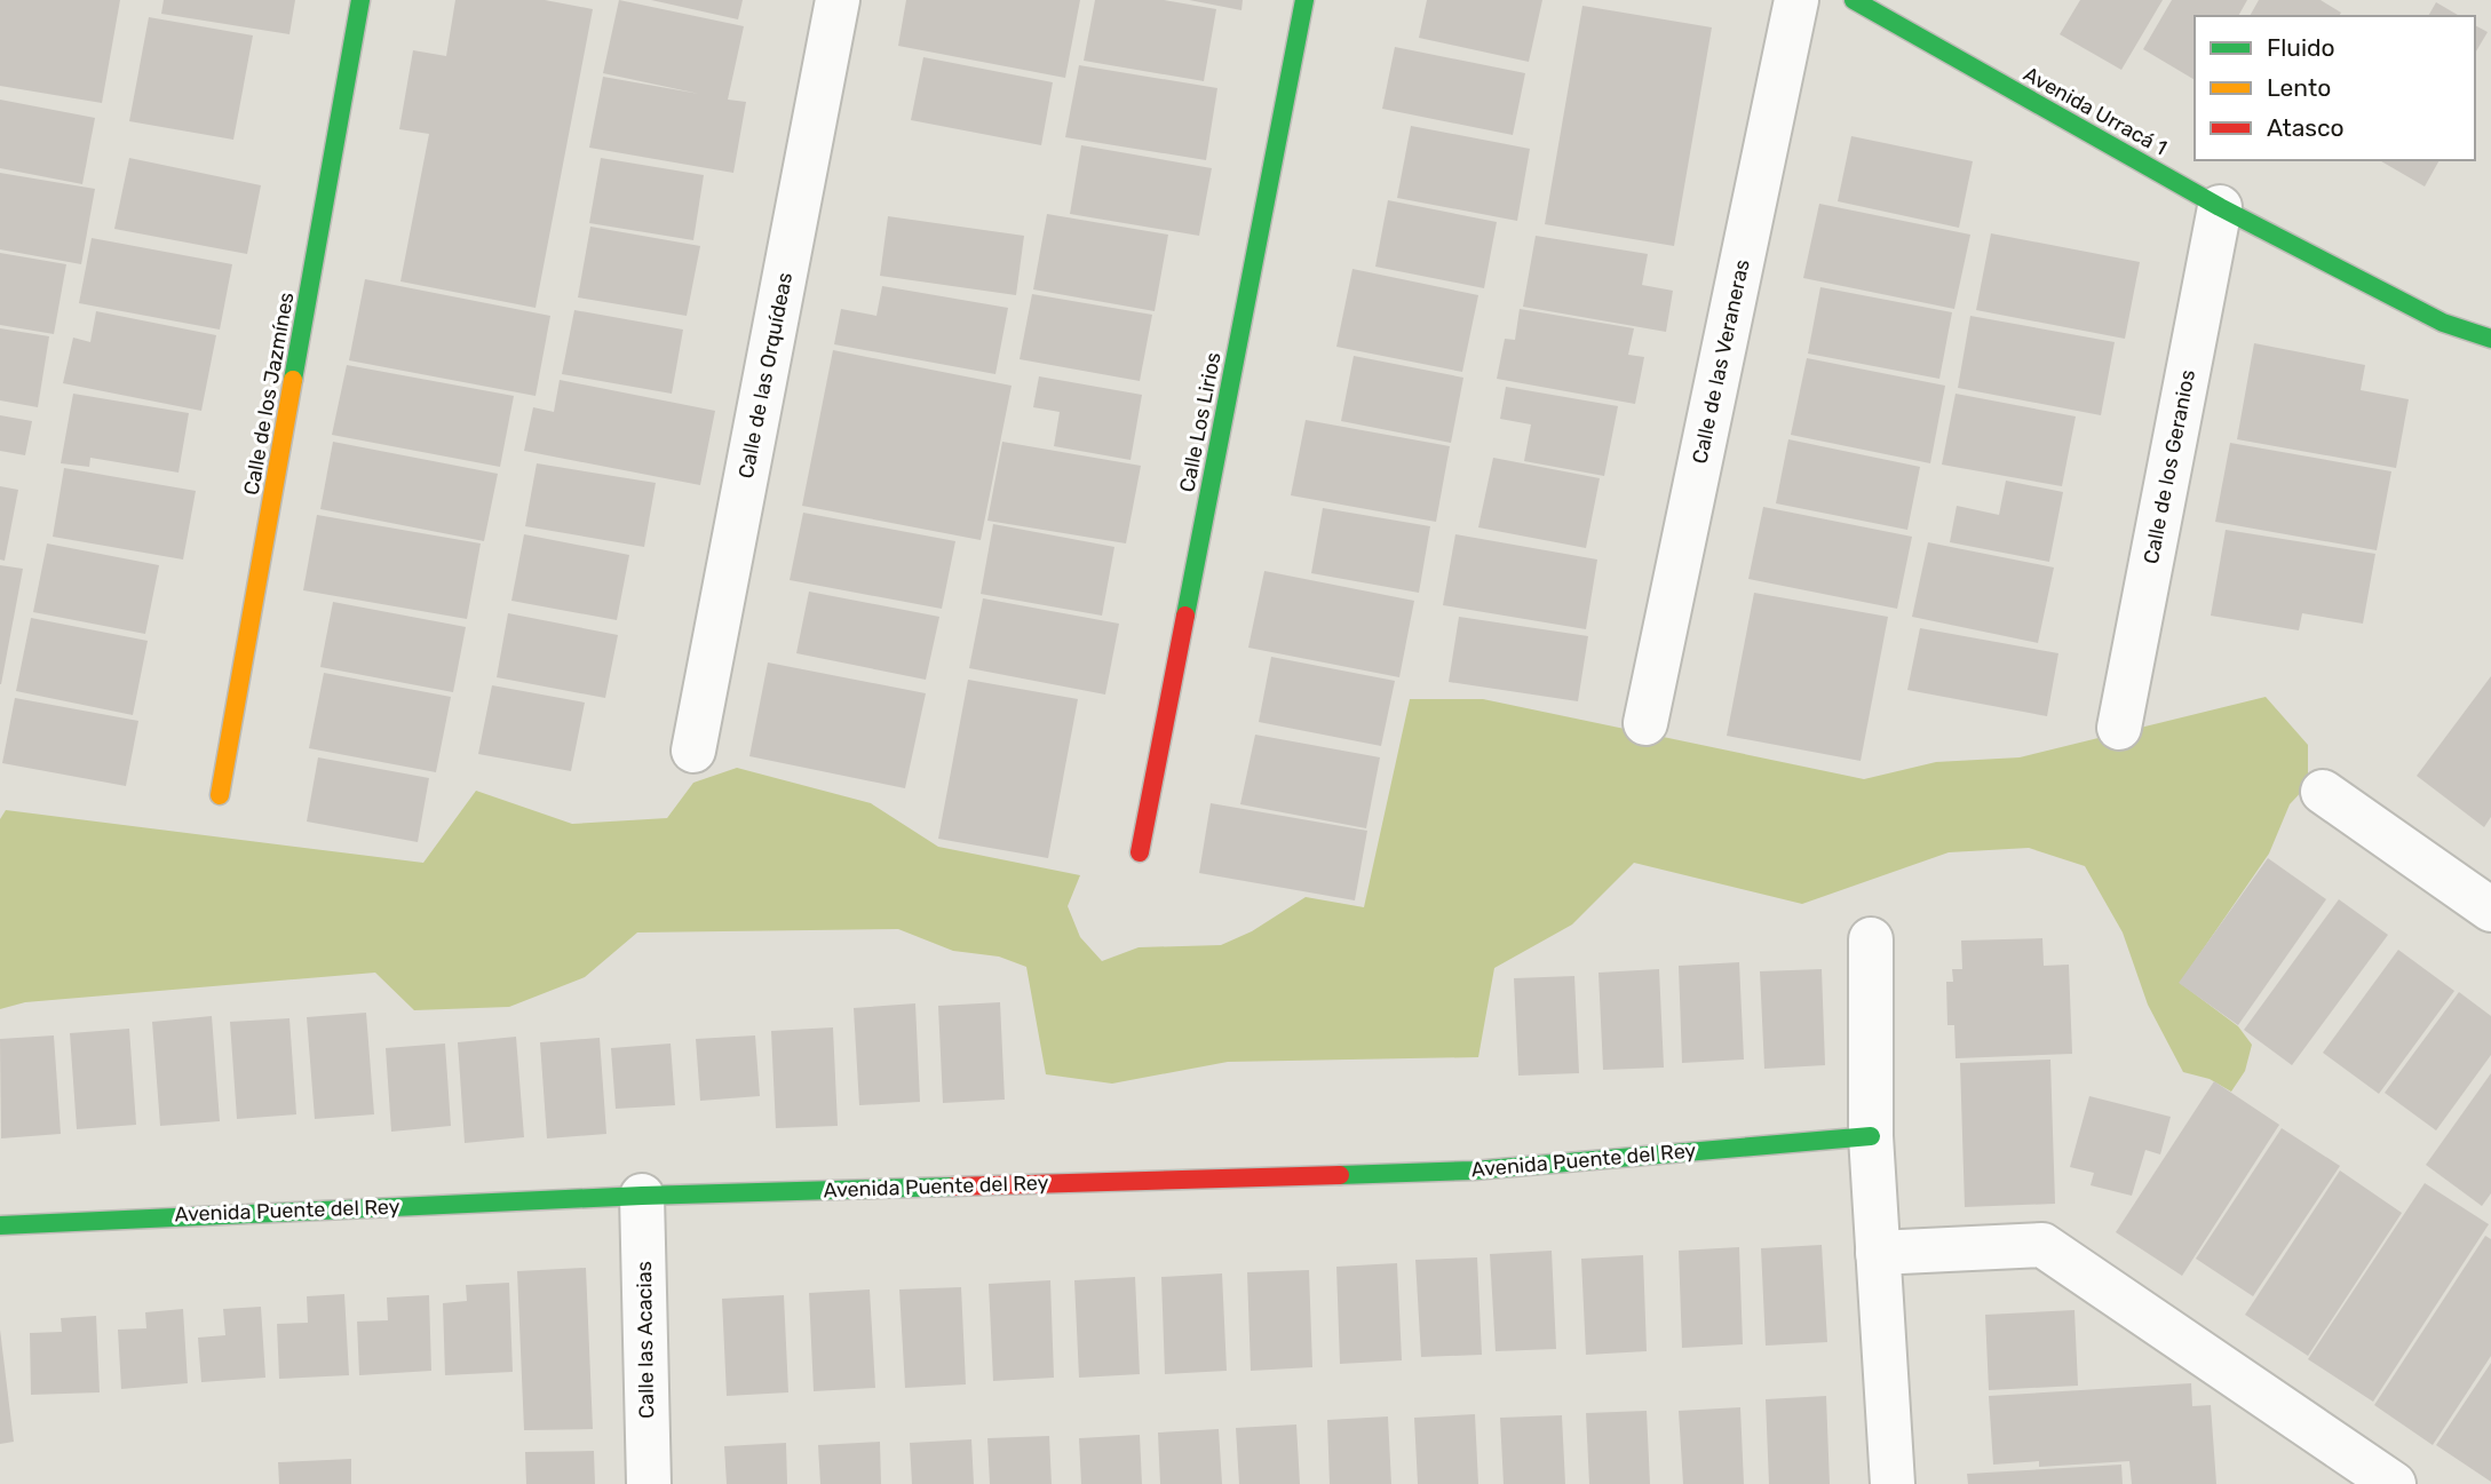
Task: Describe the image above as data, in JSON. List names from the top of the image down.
{
  "streets": {
    "street": [
      "Avenida Urracá 1",
      "Calle de las Veraneras",
      "Calle de las Orquídeas",
      "Calle de los Jazmínes",
      "Calle Los Lirios",
      "Calle de los Geranios",
      "Avenida Puente del Rey",
      "Calle las Acacias"
    ]
  },
  "crossings": [
    ["Avenida Urracá 1", "Calle de los Geranios"],
    ["Avenida Puente del Rey", "Calle las Acacias"]
  ],
  "legend": ["Fluido", "Lento", "Atasco"]
}
